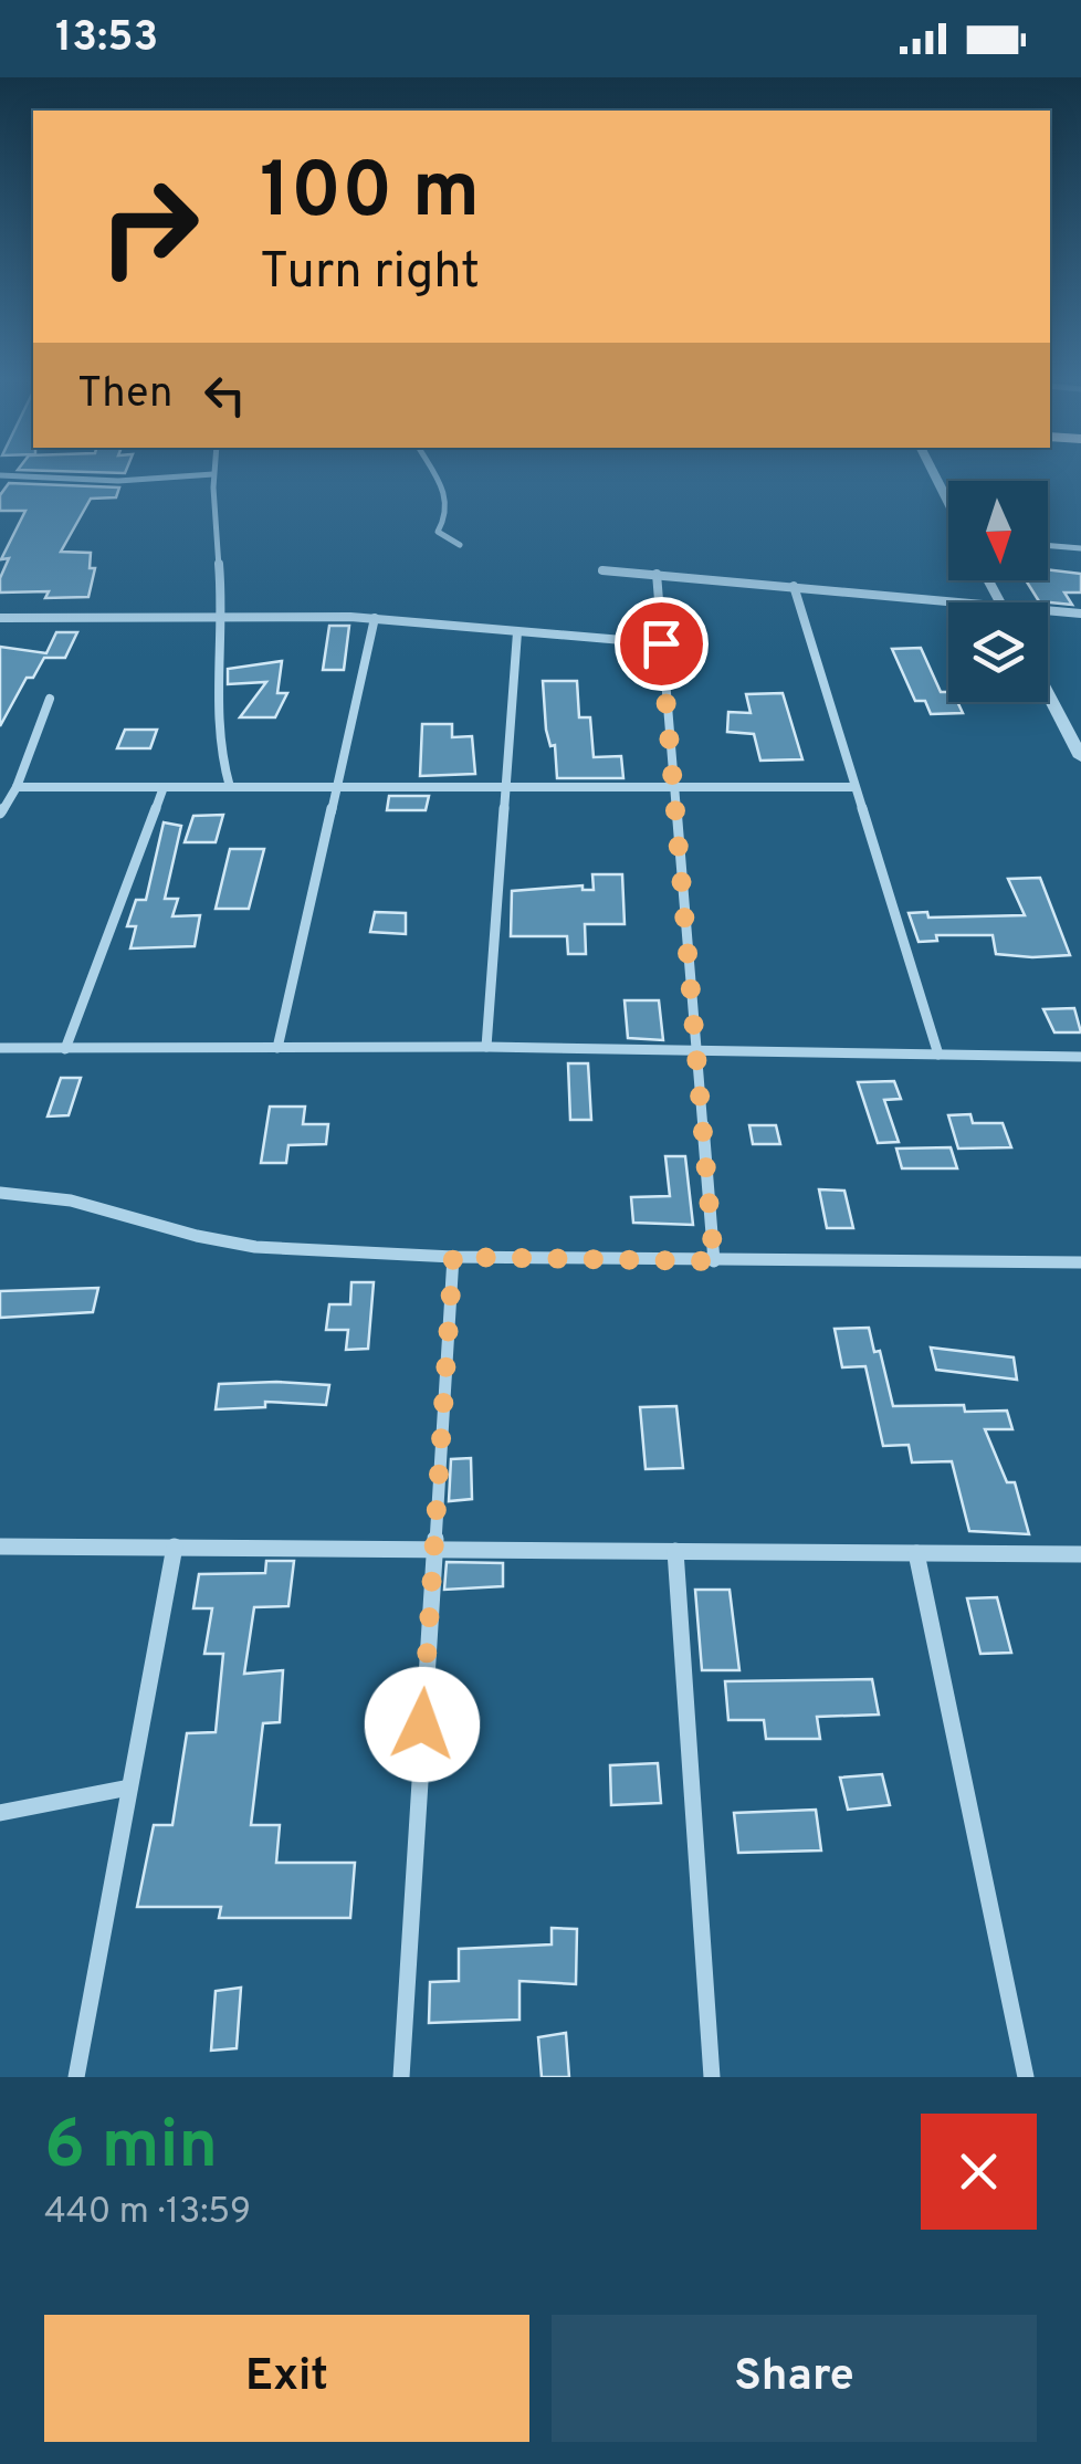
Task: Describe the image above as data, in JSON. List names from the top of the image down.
{
  "north": "bottom",
  "page": {
    "status": "13:53",
    "turn": ["100 m", "Turn right"],
    "then": "Then",
    "heading": ["6 min", "440 m · 13:59"],
    "buttons": ["Exit", "Share"]
  }
}
